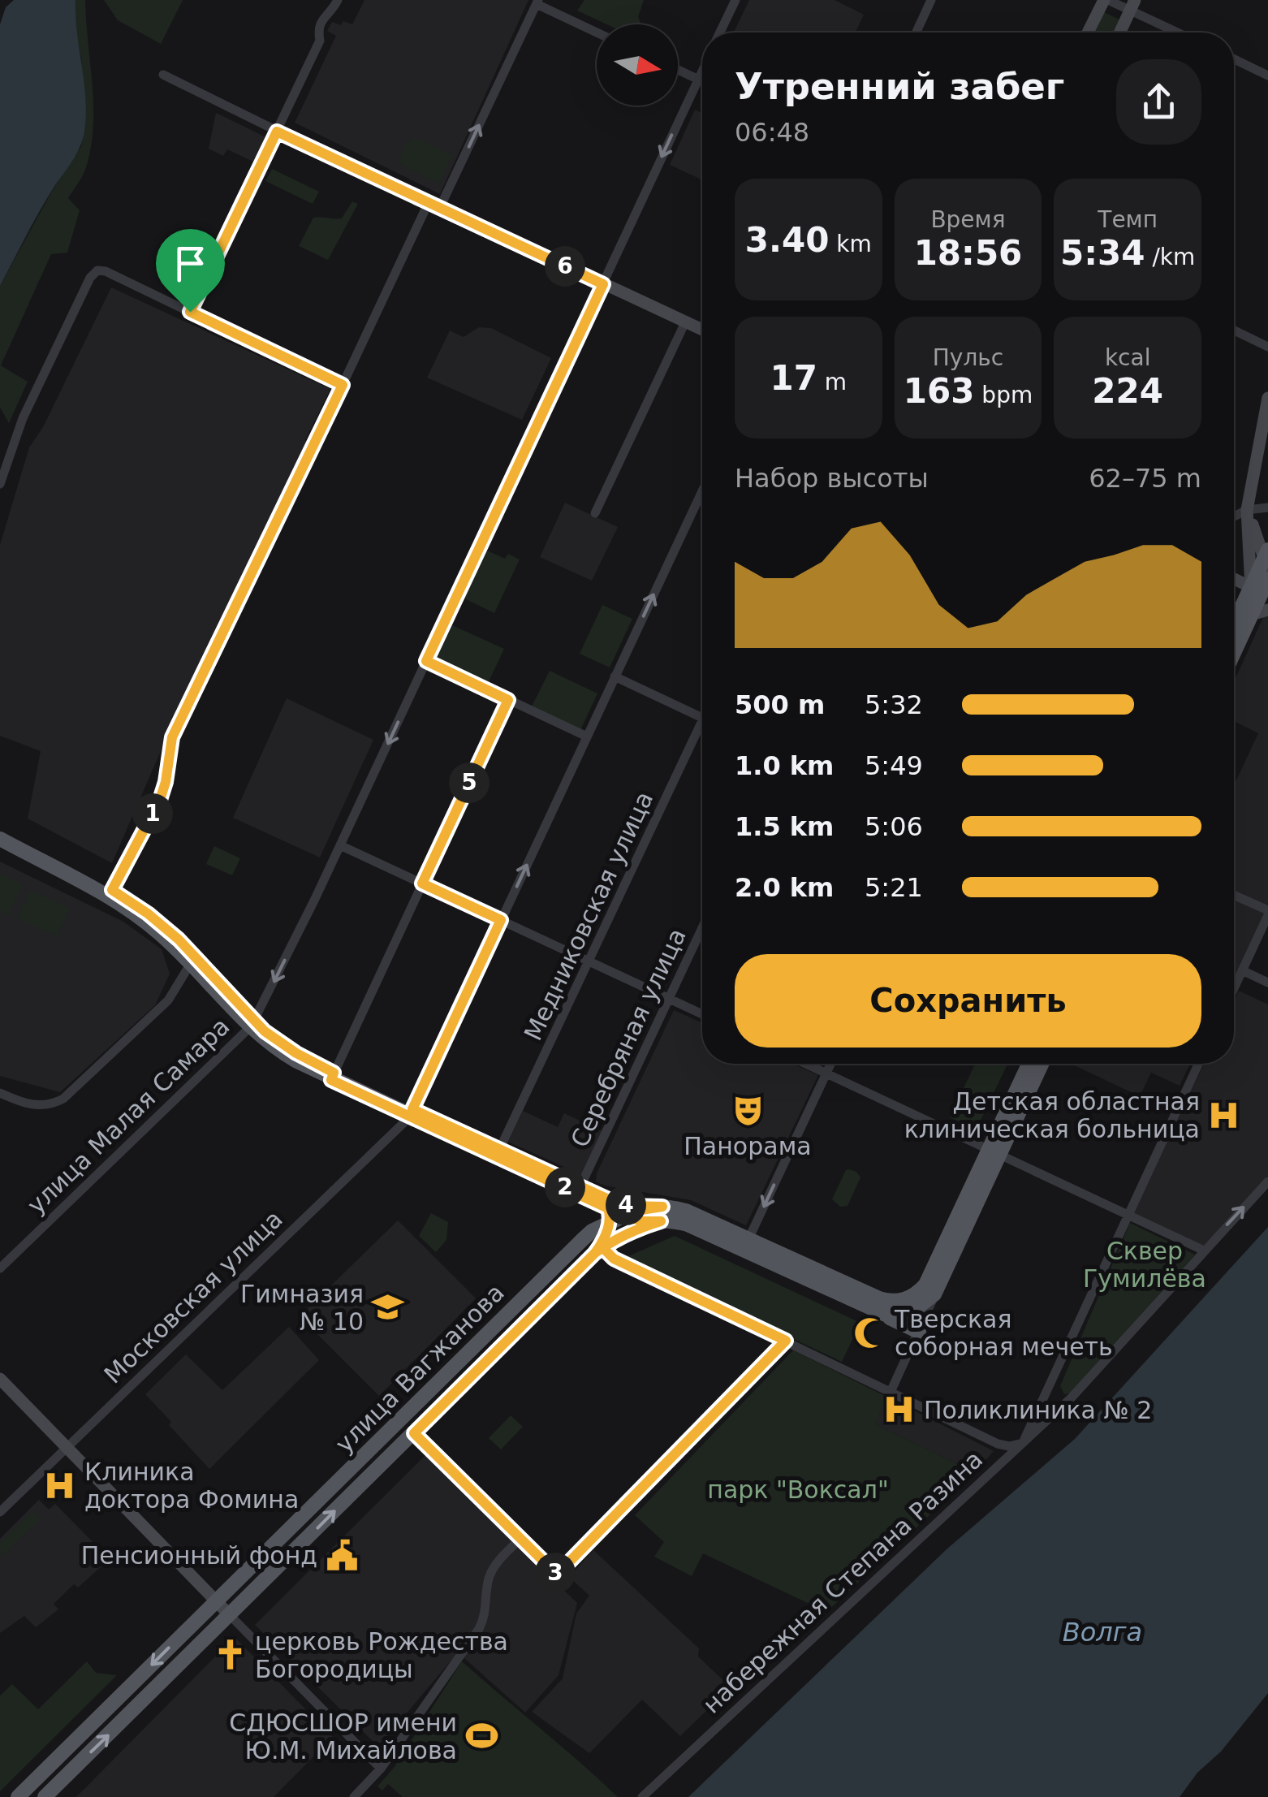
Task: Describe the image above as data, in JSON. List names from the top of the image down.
{
  "streets": {
    "main road": ["улица Вагжанова"],
    "street": [
      "Медниковская улица",
      "Серебряная улица",
      "улица Малая Самара",
      "Московская улица",
      "набережная Степана Разина"
    ]
  },
  "one_way": ["улица Малая Самара"],
  "water": ["Волга"],
  "parks": ["Сквер Гумилёва", "парк \"Воксал\""],
  "places": {
    "theatre": ["Панорама"],
    "hospital": ["Детская областная клиническая больница", "Поликлиника № 2", "Клиника доктора Фомина"],
    "school or university": ["Гимназия № 10"],
    "mosque": ["Тверская соборная мечеть"],
    "public building": ["Пенсионный фонд"],
    "church": ["церковь Рождества Богородицы"],
    "sports": ["СДЮСШОР имени Ю.М. Михайлова"]
  },
  "north": "right",
  "page": {
    "heading": ["Утренний забег", "06:48"],
    "stats": [
      ["3.40 km"],
      ["Время", "18:56"],
      ["Темп", "5:34 /km"],
      ["17 m"],
      ["Пульс", "163 bpm"],
      ["kcal", "224"]
    ],
    "pins": [
      "6",
      "5",
      "1",
      "2",
      "4",
      "3"
    ],
    "chart": ["Набор высоты", "62–75 m"],
    "list": [
      {
        "name": "500 m",
        "note": "5:32"
      },
      {
        "name": "1.0 km",
        "note": "5:49"
      },
      {
        "name": "1.5 km",
        "note": "5:06"
      },
      {
        "name": "2.0 km",
        "note": "5:21"
      }
    ],
    "buttons": "Сохранить"
  }
}
